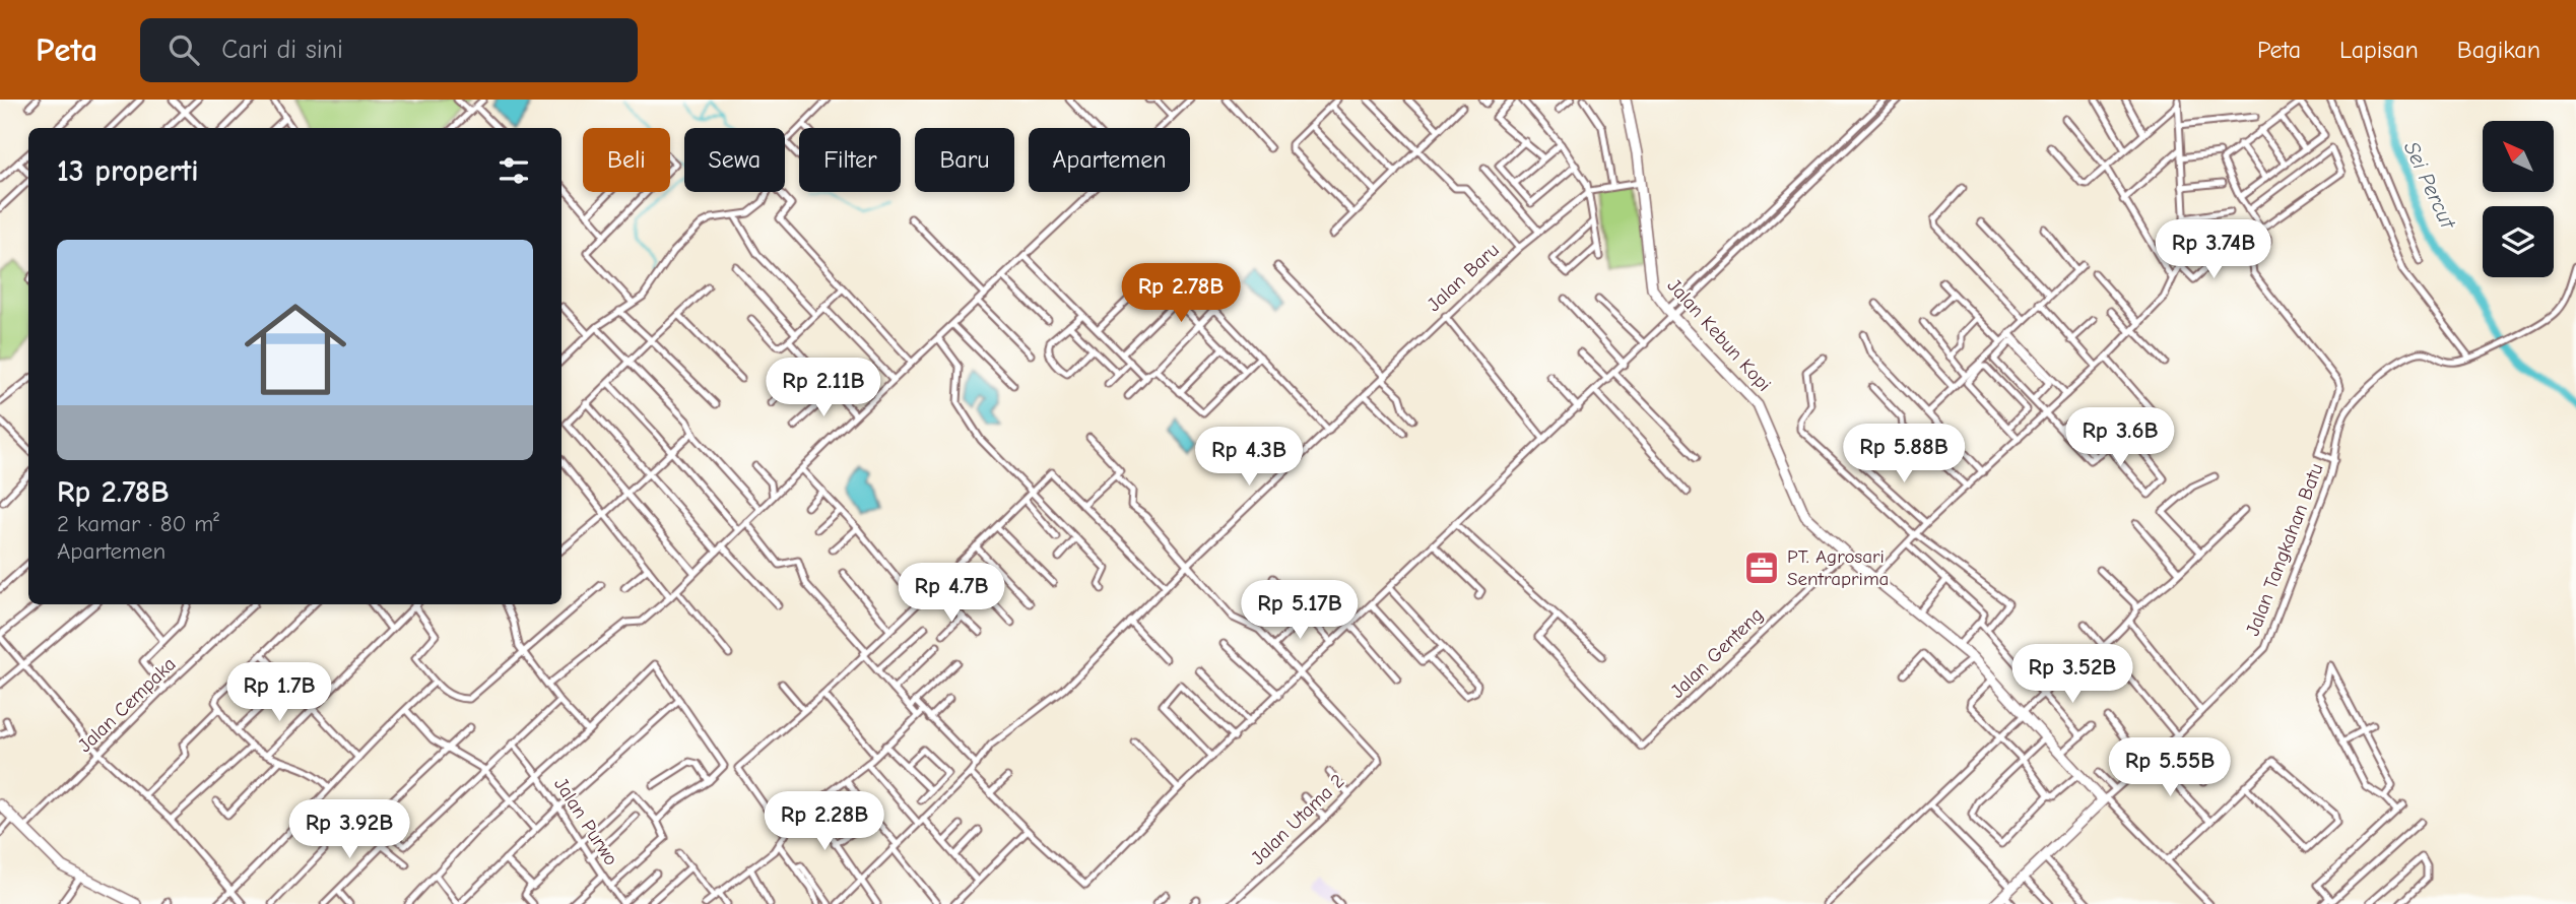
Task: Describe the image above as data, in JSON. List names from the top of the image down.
{
  "streets": {
    "main road": ["Jalan Kebun Kopi"],
    "street": [
      "Jalan Baru",
      "Jalan Tangkahan Batu",
      "Jalan Genteng",
      "Jalan Cempaka",
      "Jalan Utama 2",
      "Jalan Purwo"
    ]
  },
  "crossings": [
    ["Jalan Baru", "Jalan Kebun Kopi"],
    ["Jalan Kebun Kopi", "Jalan Tangkahan Batu"],
    ["Jalan Kebun Kopi", "Jalan Genteng"]
  ],
  "water": ["Sei Percut"],
  "places": {
    "office": ["PT. Agrosari Sentraprima"]
  },
  "north": "top left",
  "page": {
    "header": "Peta",
    "search": "Cari di sini",
    "nav": ["Peta", "Lapisan", "Bagikan"],
    "chip": [
      "Beli",
      "Sewa",
      "Filter",
      "Baru",
      "Apartemen"
    ],
    "heading": "13 properti",
    "list": [
      {
        "name": "Rp 2.78B",
        "note": "2 kamar · 80 m² · Apartemen"
      }
    ],
    "price": [
      "Rp 3.74B",
      "Rp 2.78B",
      "Rp 2.11B",
      "Rp 3.6B",
      "Rp 5.88B",
      "Rp 4.3B",
      "Rp 4.7B",
      "Rp 5.17B",
      "Rp 3.52B",
      "Rp 1.7B",
      "Rp 5.55B",
      "Rp 2.28B",
      "Rp 3.92B"
    ]
  }
}
